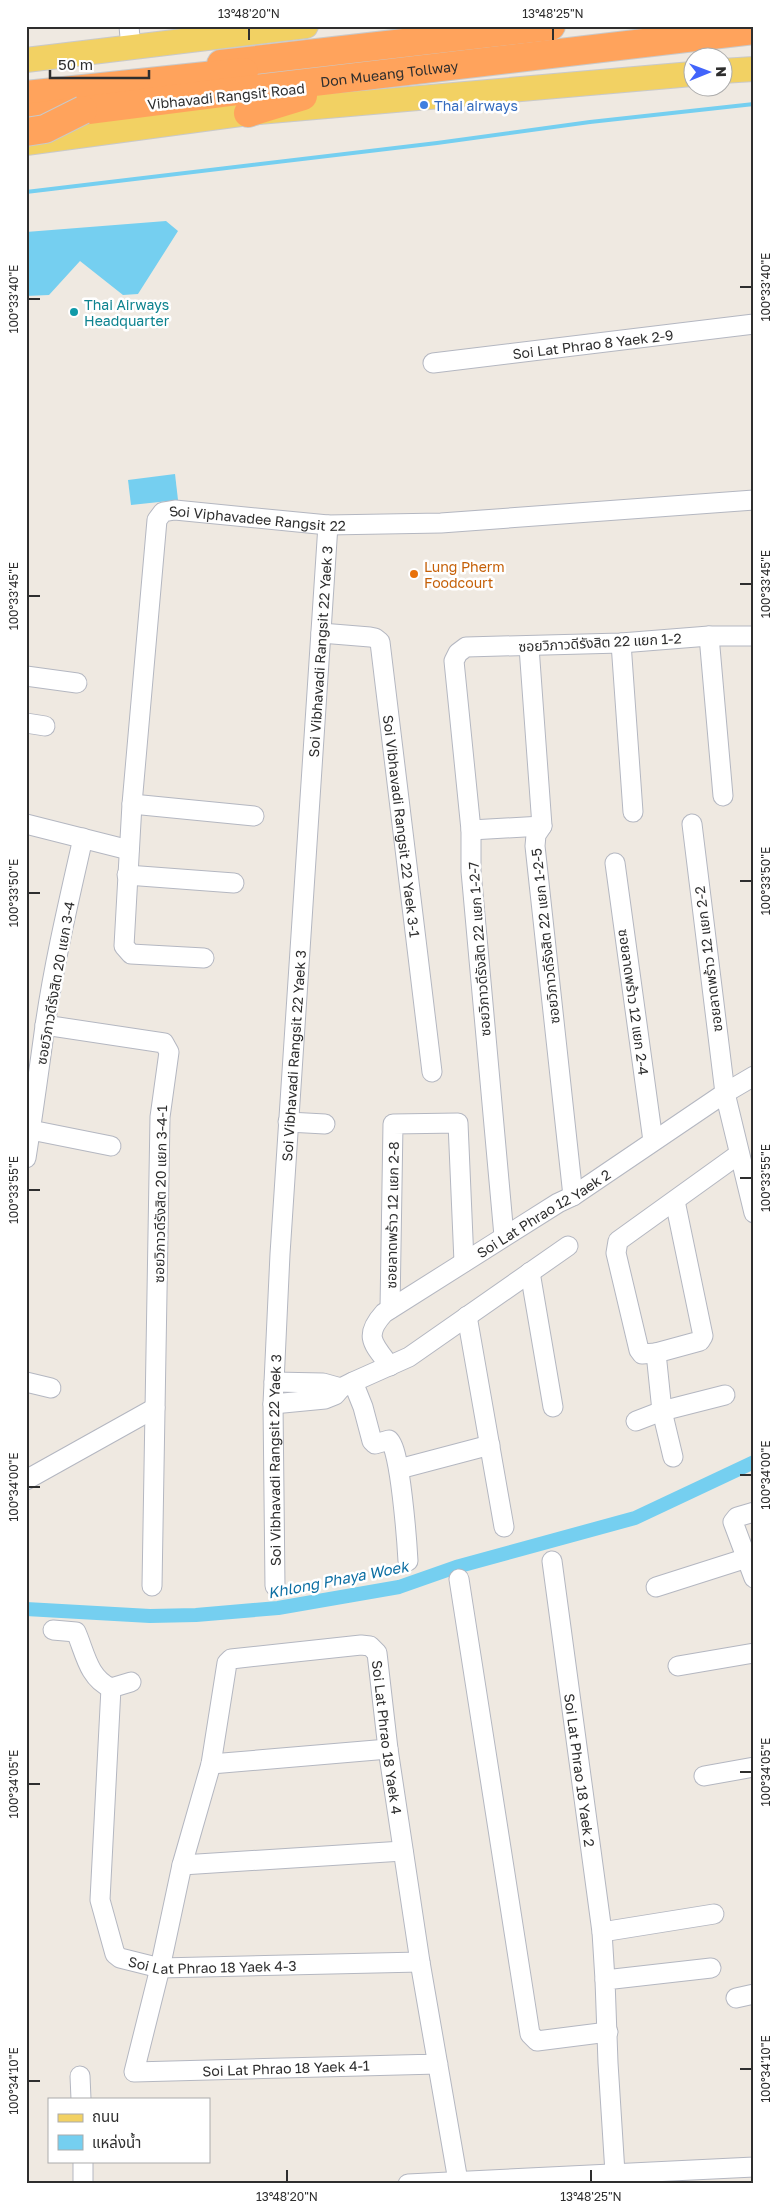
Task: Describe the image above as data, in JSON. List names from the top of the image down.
{
  "streets": {
    "highway": ["Don Mueang Tollway", "Vibhavadi Rangsit Road"],
    "street": [
      "Soi Lat Phrao 8 Yaek 2-9",
      "Soi Viphavadee Rangsit 22",
      "ซอยวิภาวดีรังสิต 22 แยก 1-2",
      "Soi Vibhavadi Rangsit 22 Yaek 3",
      "Soi Vibhavadi Rangsit 22 Yaek 3-1",
      "ซอยวิภาวดีรังสิต 22 แยก 1-2-5",
      "ซอยวิภาวดีรังสิต 22 แยก 1-2-7",
      "ซอยลาดพร้าว 12 แยก 2-2",
      "ซอยวิภาวดีรังสิต 20 แยก 3-4",
      "ซอยลาดพร้าว 12 แยก 2-4",
      "ซอยวิภาวดีรังสิต 20 แยก 3-4-1",
      "Soi Lat Phrao 12 Yaek 2",
      "ซอยลาดพร้าว 12 แยก 2-8",
      "Soi Lat Phrao 18 Yaek 4",
      "Soi Lat Phrao 18 Yaek 2",
      "Soi Lat Phrao 18 Yaek 4-3",
      "Soi Lat Phrao 18 Yaek 4-1"
    ]
  },
  "crossings": [
    ["Don Mueang Tollway", "Vibhavadi Rangsit Road"],
    ["Soi Viphavadee Rangsit 22", "Soi Vibhavadi Rangsit 22 Yaek 3"],
    ["ซอยวิภาวดีรังสิต 22 แยก 1-2", "ซอยวิภาวดีรังสิต 22 แยก 1-2-5"],
    ["ซอยวิภาวดีรังสิต 22 แยก 1-2", "ซอยวิภาวดีรังสิต 22 แยก 1-2-7"],
    ["Soi Vibhavadi Rangsit 22 Yaek 3", "Soi Vibhavadi Rangsit 22 Yaek 3-1"],
    ["ซอยวิภาวดีรังสิต 22 แยก 1-2-5", "Soi Lat Phrao 12 Yaek 2"],
    ["ซอยวิภาวดีรังสิต 22 แยก 1-2-7", "Soi Lat Phrao 12 Yaek 2"],
    ["ซอยลาดพร้าว 12 แยก 2-2", "Soi Lat Phrao 12 Yaek 2"],
    ["ซอยวิภาวดีรังสิต 20 แยก 3-4", "ซอยวิภาวดีรังสิต 20 แยก 3-4-1"],
    ["ซอยลาดพร้าว 12 แยก 2-4", "Soi Lat Phrao 12 Yaek 2"],
    ["Soi Lat Phrao 12 Yaek 2", "ซอยลาดพร้าว 12 แยก 2-8"],
    ["Soi Lat Phrao 18 Yaek 4", "Soi Lat Phrao 18 Yaek 4-3"],
    ["Soi Lat Phrao 18 Yaek 4", "Soi Lat Phrao 18 Yaek 4-1"]
  ],
  "water": ["Khlong Phaya Woek"],
  "places": ["Thai airways", "Thai Airways Headquarter", "Lung Pherm Foodcourt"],
  "legend": ["ถนน", "แหล่งน้ำ"],
  "scale_bar": "50 m",
  "north": "right",
  "coordinates": [
    "13°48'20\"N",
    "13°48'25\"N",
    "100°33'40\"E",
    "100°33'45\"E",
    "100°33'50\"E",
    "100°33'55\"E",
    "100°34'00\"E",
    "100°34'05\"E",
    "100°34'10\"E"
  ]
}
